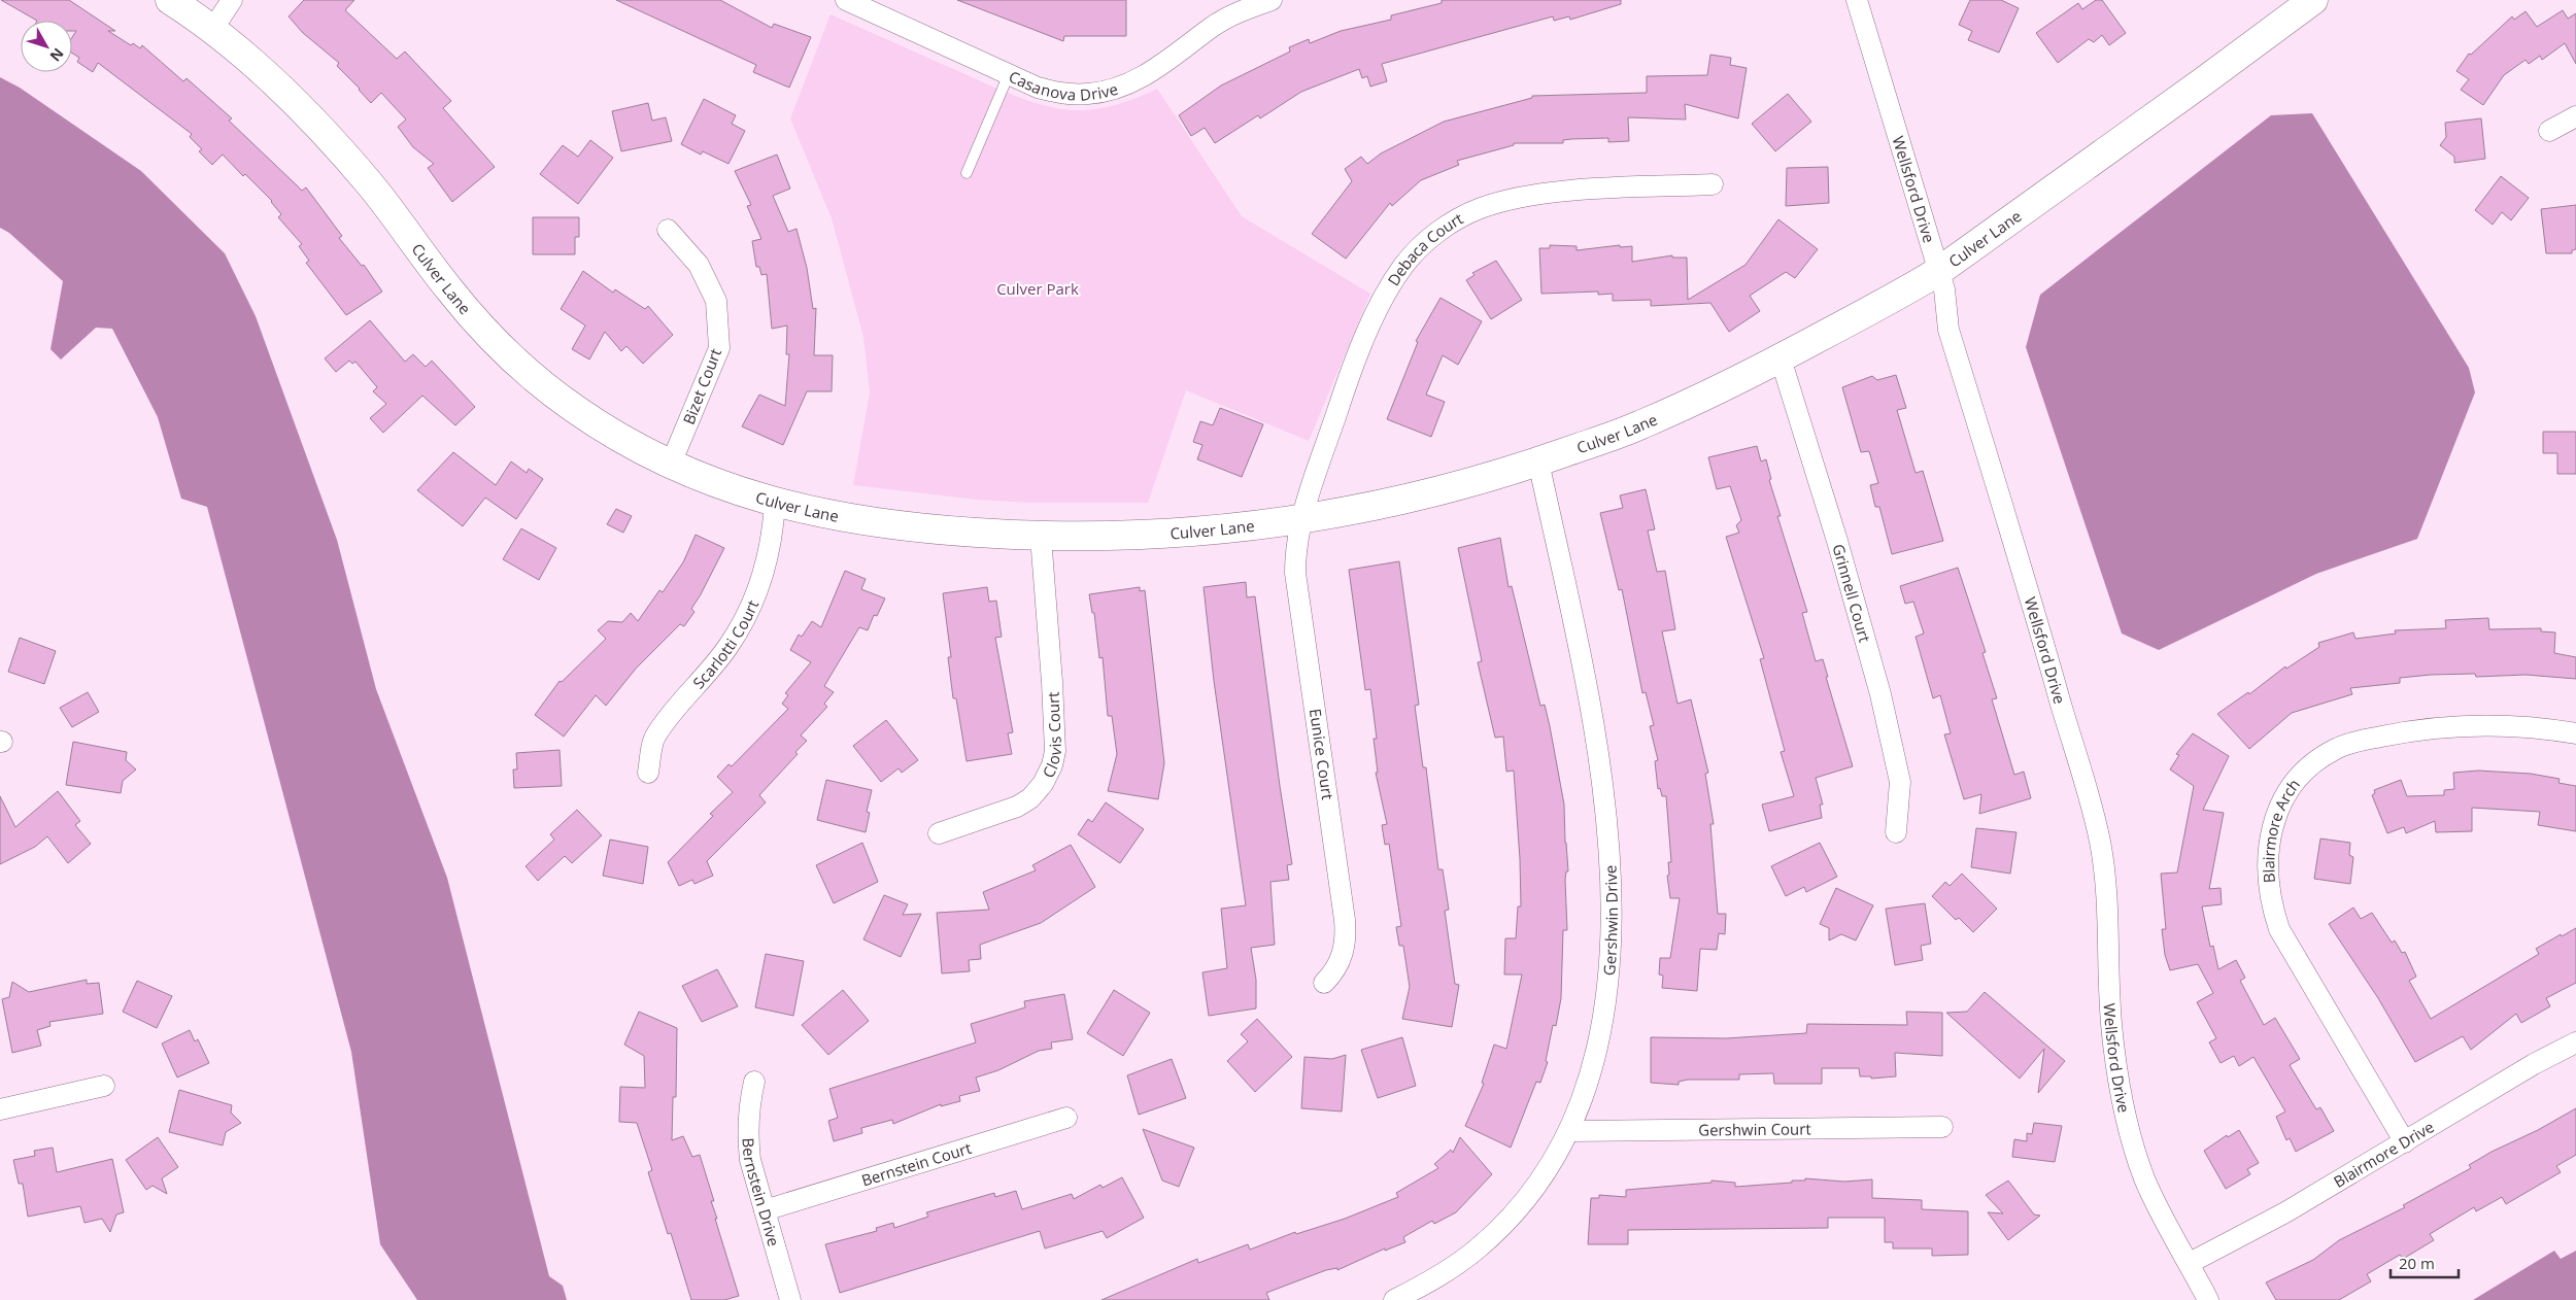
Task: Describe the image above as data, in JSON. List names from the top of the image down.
{
  "streets": {
    "street": [
      "Casanova Drive",
      "Wellsford Drive",
      "Culver Lane",
      "Debaca Court",
      "Bizet Court",
      "Grinnell Court",
      "Scarlotti Court",
      "Clovis Court",
      "Eunice Court",
      "Blairmore Arch",
      "Gershwin Drive",
      "Gershwin Court",
      "Blairmore Drive",
      "Bernstein Court",
      "Bernstein Drive"
    ]
  },
  "crossings": [
    ["Wellsford Drive", "Culver Lane"],
    ["Wellsford Drive", "Blairmore Drive"],
    ["Culver Lane", "Debaca Court"],
    ["Culver Lane", "Bizet Court"],
    ["Culver Lane", "Grinnell Court"],
    ["Culver Lane", "Scarlotti Court"],
    ["Culver Lane", "Clovis Court"],
    ["Culver Lane", "Eunice Court"],
    ["Culver Lane", "Gershwin Drive"],
    ["Debaca Court", "Eunice Court"],
    ["Blairmore Arch", "Blairmore Drive"],
    ["Gershwin Drive", "Gershwin Court"],
    ["Bernstein Court", "Bernstein Drive"]
  ],
  "parks": ["Culver Park"],
  "scale_bar": "20 m",
  "north": "bottom right"
}
